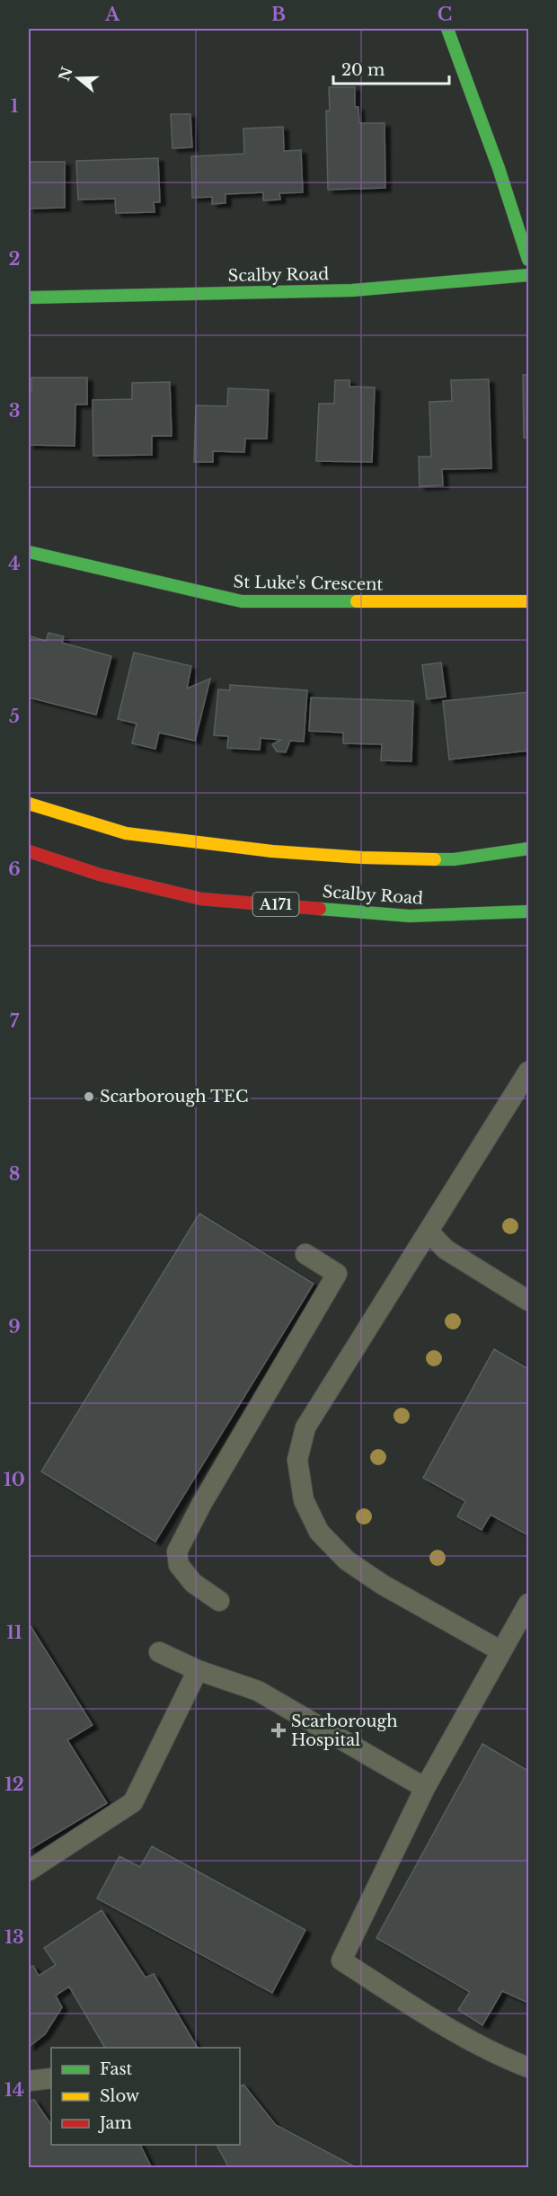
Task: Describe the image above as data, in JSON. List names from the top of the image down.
{
  "streets": {
    "main road": ["Scalby Road", "St Luke's Crescent", "A171"]
  },
  "places": {
    "other": ["Scarborough TEC"],
    "health": ["Scarborough Hospital"]
  },
  "legend": ["Fast", "Slow", "Jam"],
  "scale_bar": "20 m",
  "north": "left",
  "grid": {
    "columns": ["A", "B", "C"],
    "rows": [
      "1",
      "2",
      "3",
      "4",
      "5",
      "6",
      "7",
      "8",
      "9",
      "10",
      "11",
      "12",
      "13",
      "14"
    ]
  }
}
